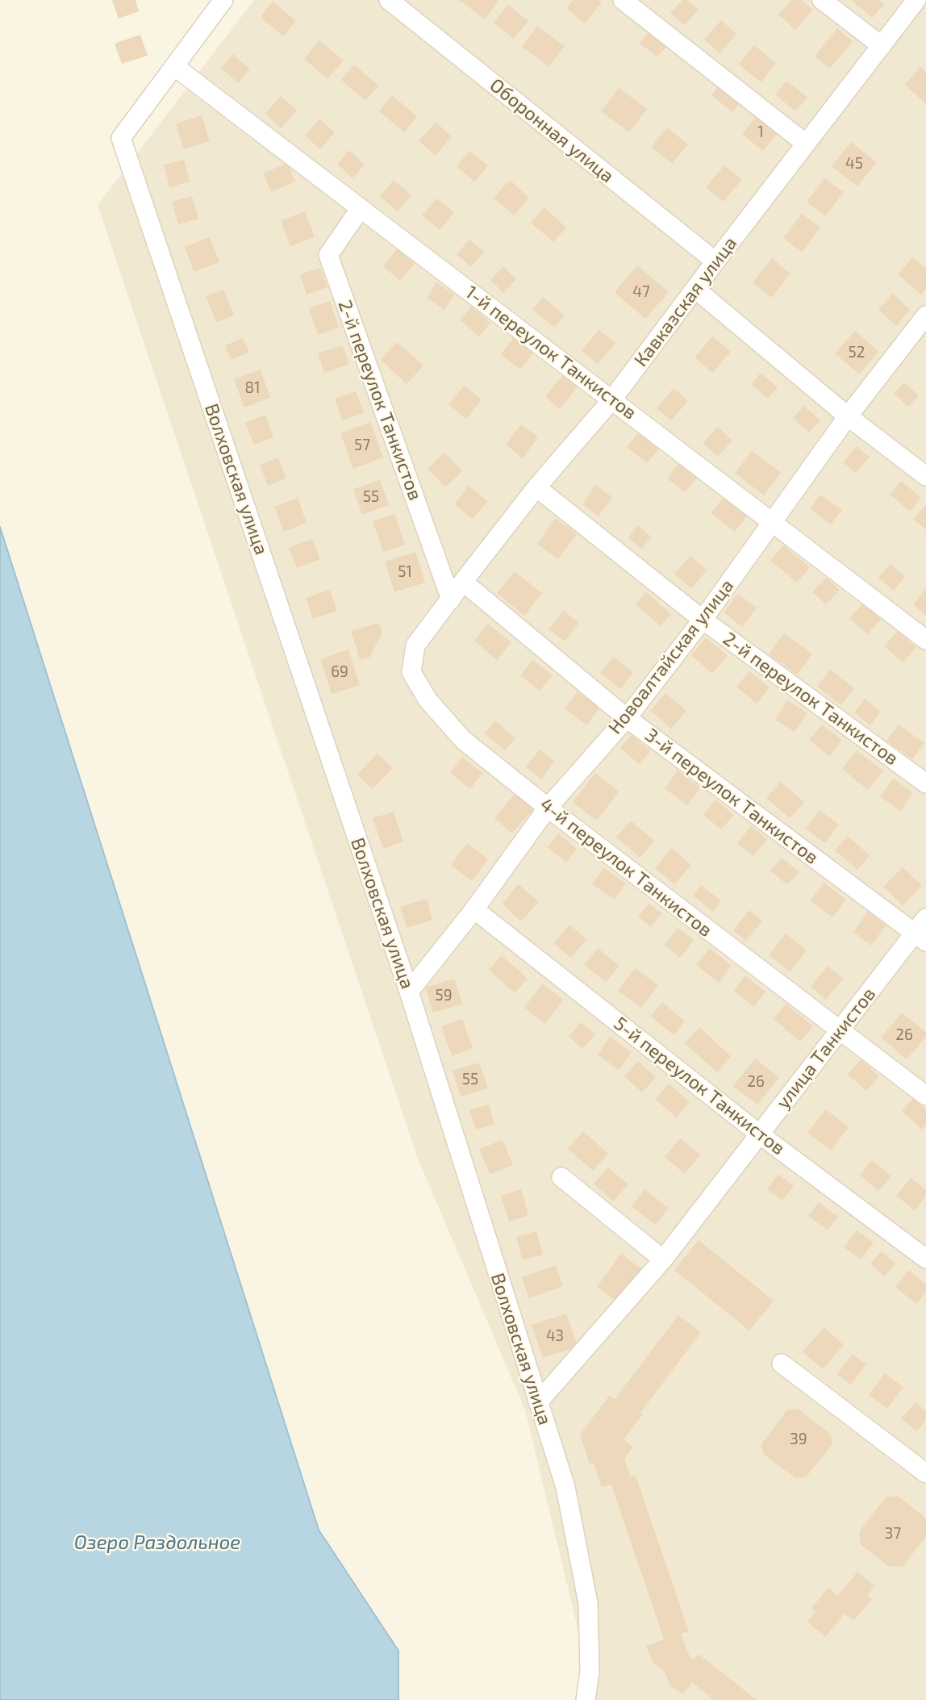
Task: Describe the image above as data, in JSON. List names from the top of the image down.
{
  "streets": {
    "street": [
      "Оборонная улица",
      "Кавказская улица",
      "1-й переулок Танкистов",
      "2-й переулок Танкистов",
      "Волховская улица",
      "Новоалтайская улица",
      "3-й переулок Танкистов",
      "4-й переулок Танкистов",
      "улица Танкистов",
      "5-й переулок Танкистов"
    ]
  },
  "crossings": [
    ["Оборонная улица", "Кавказская улица"],
    ["Кавказская улица", "1-й переулок Танкистов"],
    ["Кавказская улица", "2-й переулок Танкистов"],
    ["Кавказская улица", "3-й переулок Танкистов"],
    ["Кавказская улица", "4-й переулок Танкистов"],
    ["1-й переулок Танкистов", "2-й переулок Танкистов"],
    ["1-й переулок Танкистов", "Волховская улица"],
    ["1-й переулок Танкистов", "Новоалтайская улица"],
    ["2-й переулок Танкистов", "Новоалтайская улица"],
    ["2-й переулок Танкистов", "4-й переулок Танкистов"],
    ["Волховская улица", "Новоалтайская улица"],
    ["Волховская улица", "улица Танкистов"],
    ["Новоалтайская улица", "3-й переулок Танкистов"],
    ["Новоалтайская улица", "4-й переулок Танкистов"],
    ["Новоалтайская улица", "5-й переулок Танкистов"],
    ["3-й переулок Танкистов", "улица Танкистов"],
    ["4-й переулок Танкистов", "улица Танкистов"],
    ["улица Танкистов", "5-й переулок Танкистов"]
  ],
  "water": ["Озеро Раздольное"],
  "house_numbers": [
    "1",
    "45",
    "47",
    "52",
    "81",
    "57",
    "55",
    "51",
    "69",
    "59",
    "26",
    "55",
    "26",
    "43",
    "39",
    "37"
  ]
}
